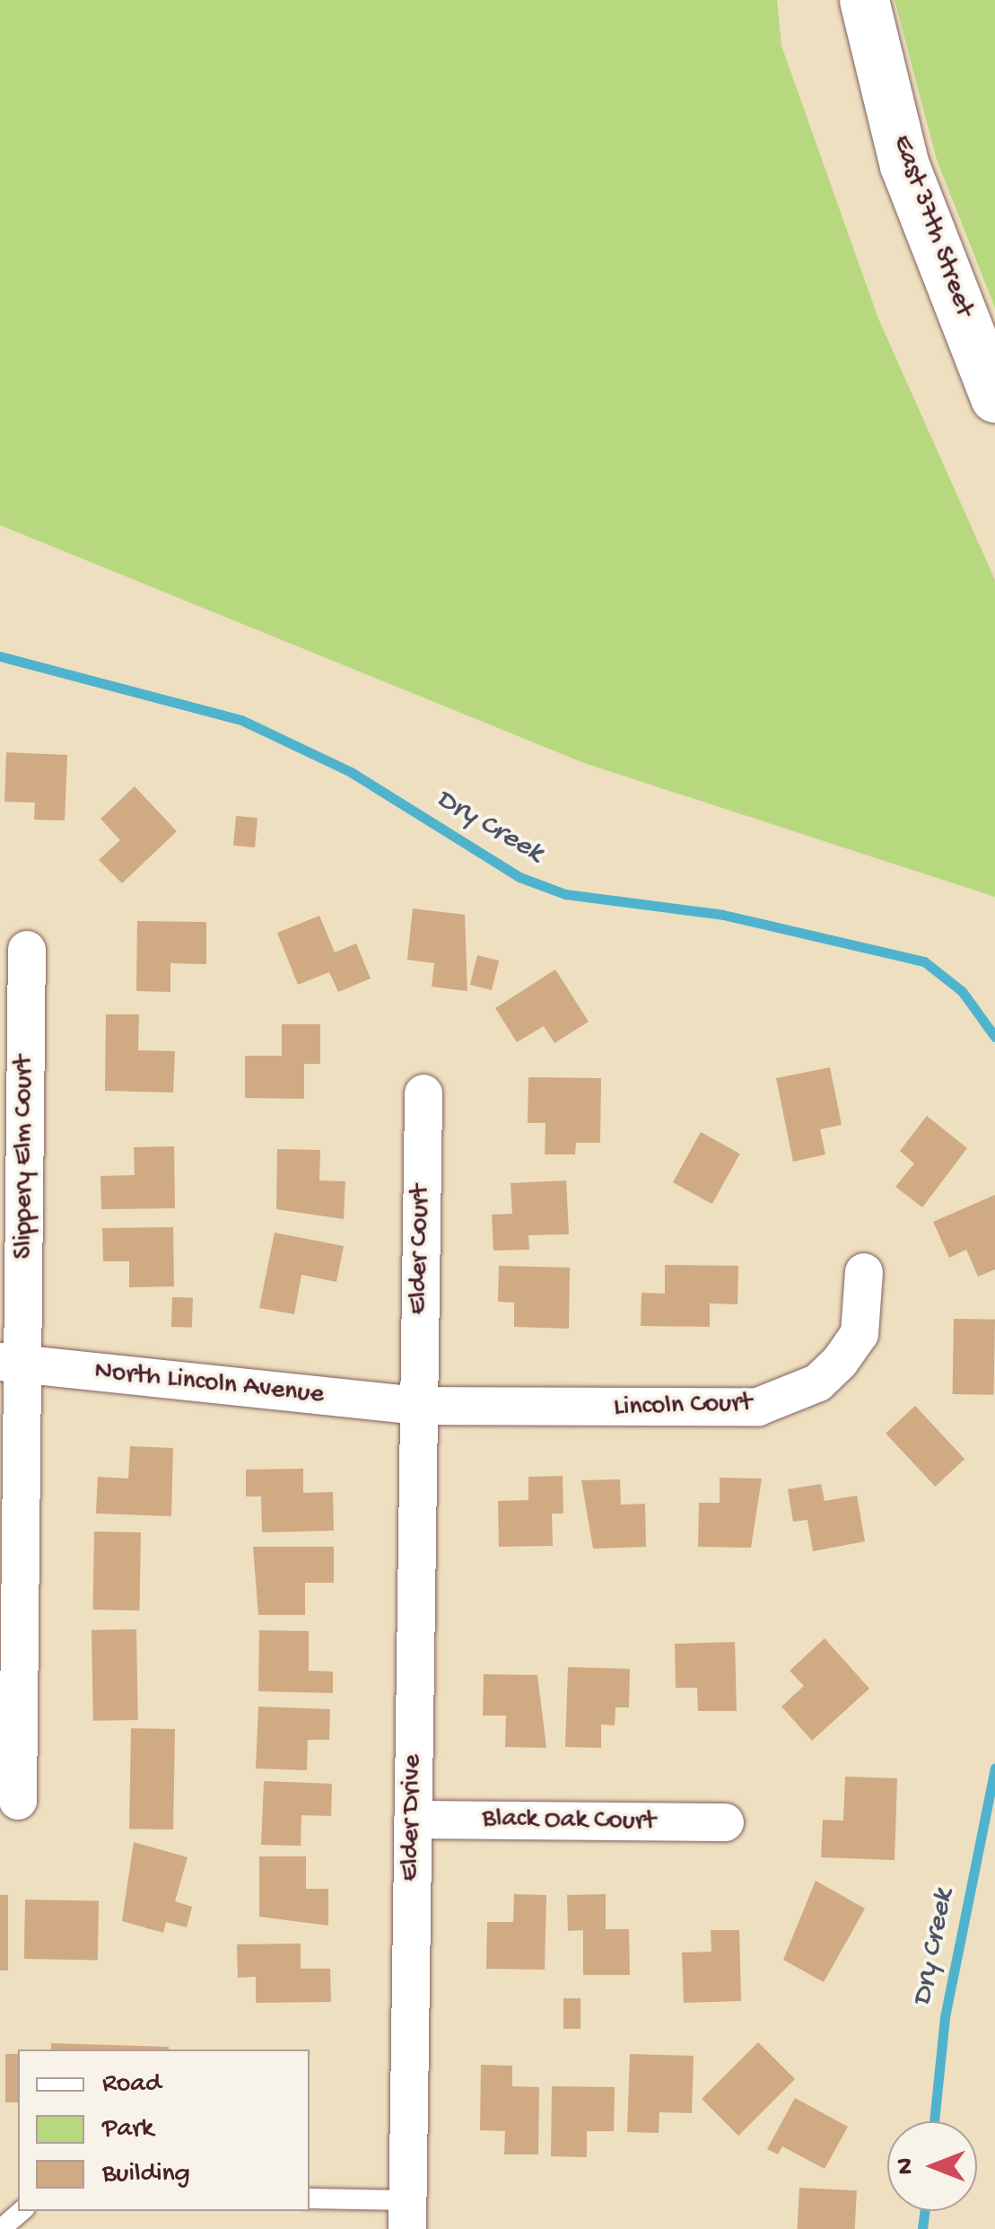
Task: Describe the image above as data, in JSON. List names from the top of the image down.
{
  "streets": {
    "main road": ["East 37th Street"],
    "street": [
      "Slippery Elm Court",
      "Elder Court",
      "North Lincoln Avenue",
      "Lincoln Court",
      "Elder Drive",
      "Black Oak Court"
    ]
  },
  "crossings": [
    ["Slippery Elm Court", "North Lincoln Avenue"],
    ["Elder Court", "North Lincoln Avenue"],
    ["Elder Court", "Lincoln Court"],
    ["Elder Court", "Elder Drive"],
    ["North Lincoln Avenue", "Lincoln Court"],
    ["North Lincoln Avenue", "Elder Drive"],
    ["Lincoln Court", "Elder Drive"],
    ["Elder Drive", "Black Oak Court"]
  ],
  "water": ["Dry Creek"],
  "legend": ["Road", "Park", "Building"],
  "north": "left"
}
